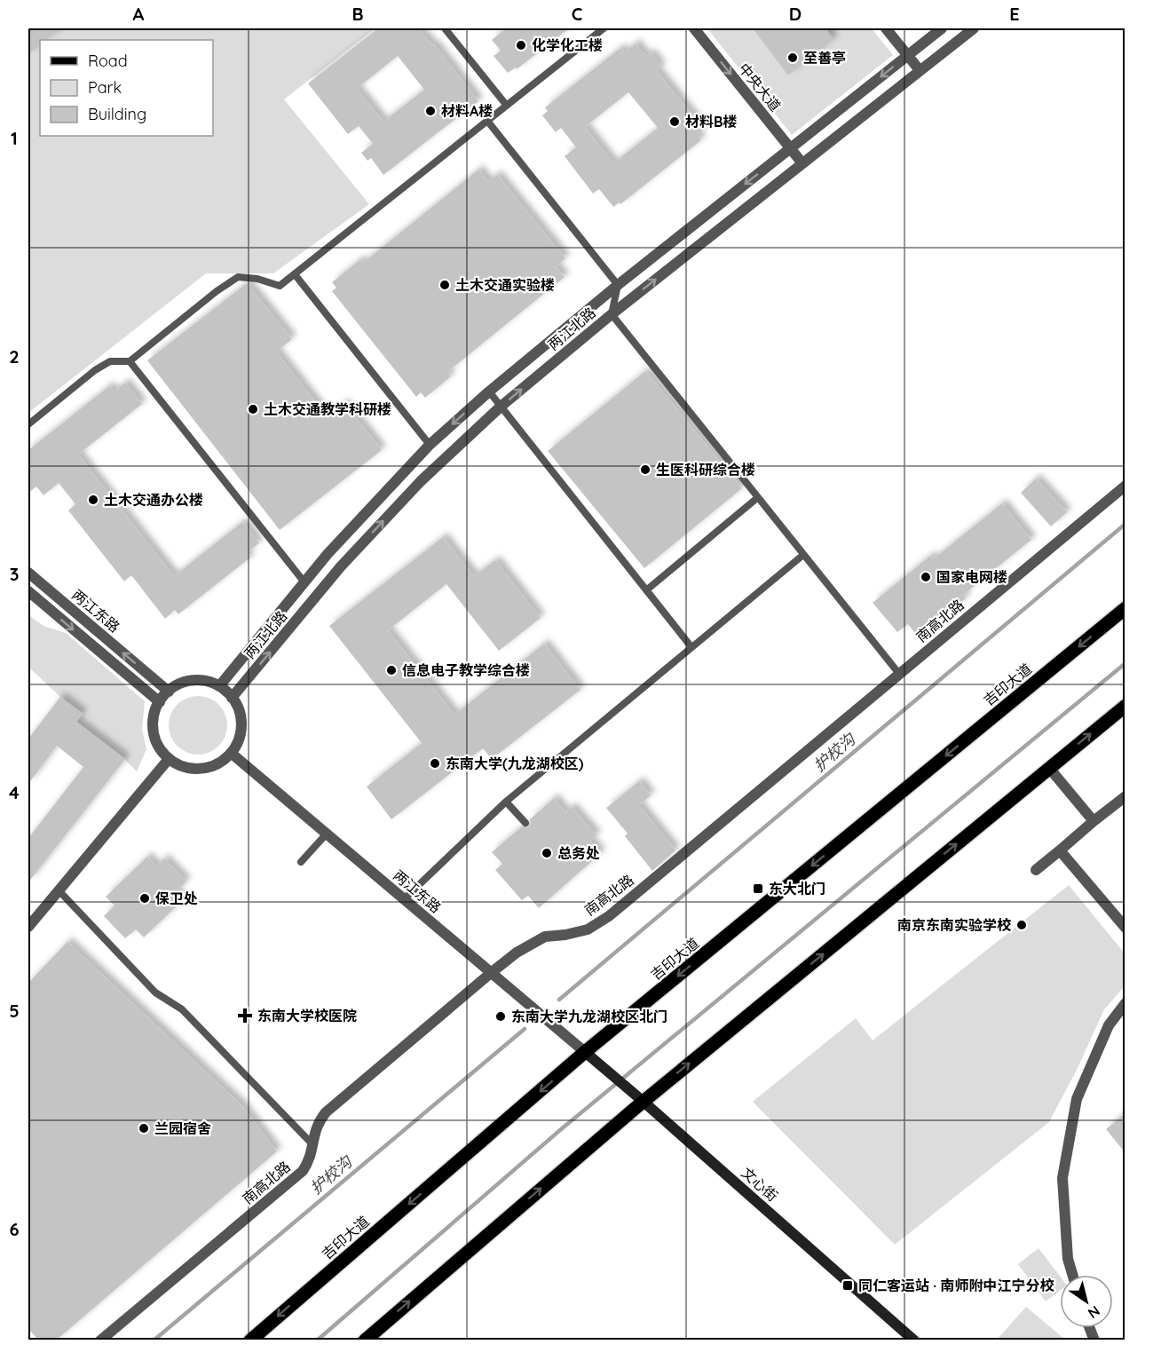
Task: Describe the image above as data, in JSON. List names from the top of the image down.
{
  "streets": {
    "main road": ["吉印大道"],
    "street": [
      "中央大道",
      "两江北路",
      "两江东路",
      "南高北路",
      "文心街"
    ]
  },
  "crossings": [
    ["中央大道", "两江北路"],
    ["两江北路", "两江东路"],
    ["两江东路", "南高北路"],
    ["两江东路", "吉印大道"],
    ["两江东路", "文心街"],
    ["吉印大道", "文心街"]
  ],
  "one_way": ["中央大道"],
  "water": ["护校沟"],
  "places": {
    "other": [
      "化学化工楼",
      "至善亭",
      "材料A楼",
      "材料B楼",
      "土木交通实验楼",
      "土木交通教学科研楼",
      "生医科研综合楼",
      "土木交通办公楼",
      "国家电网楼",
      "信息电子教学综合楼",
      "东南大学(九龙湖校区)",
      "总务处",
      "保卫处",
      "南京东南实验学校",
      "东南大学九龙湖校区北门",
      "兰园宿舍"
    ],
    "transit": ["东大北门", "同仁客运站 · 南师附中江宁分校"],
    "health": ["东南大学校医院"]
  },
  "legend": ["Road", "Park", "Building"],
  "north": "bottom right",
  "grid": {
    "columns": [
      "A",
      "B",
      "C",
      "D",
      "E"
    ],
    "rows": [
      "1",
      "2",
      "3",
      "4",
      "5",
      "6"
    ]
  }
}
